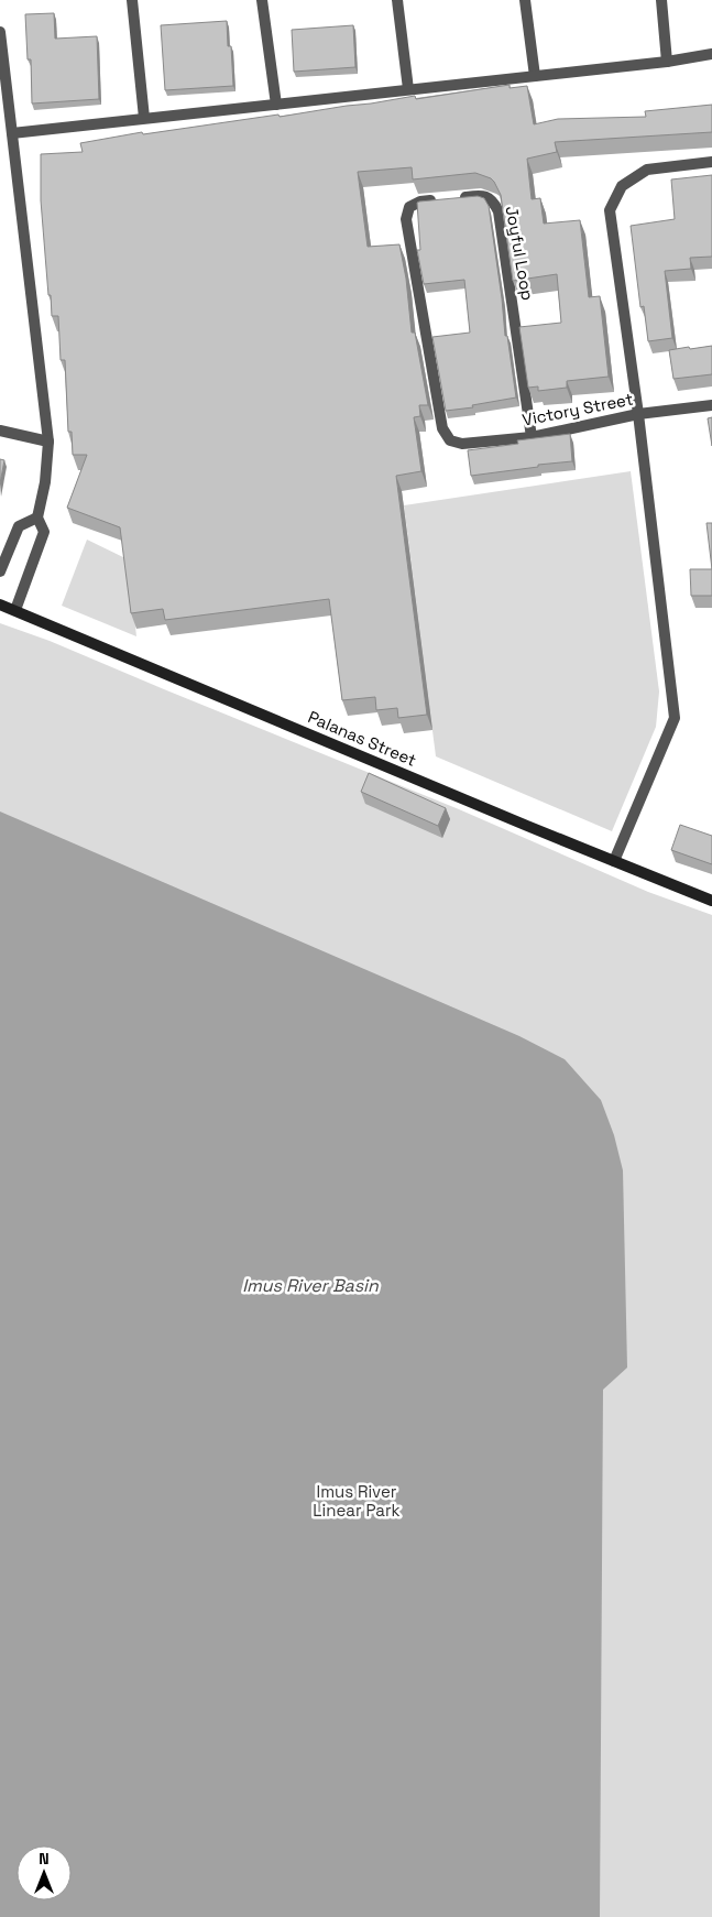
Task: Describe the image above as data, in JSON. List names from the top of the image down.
{
  "streets": {
    "main road": ["Palanas Street"],
    "street": ["Joyful Loop", "Victory Street"]
  },
  "crossings": [
    ["Joyful Loop", "Victory Street"]
  ],
  "water": ["Imus River Basin"],
  "parks": ["Imus River Linear Park"],
  "north": "top"
}
